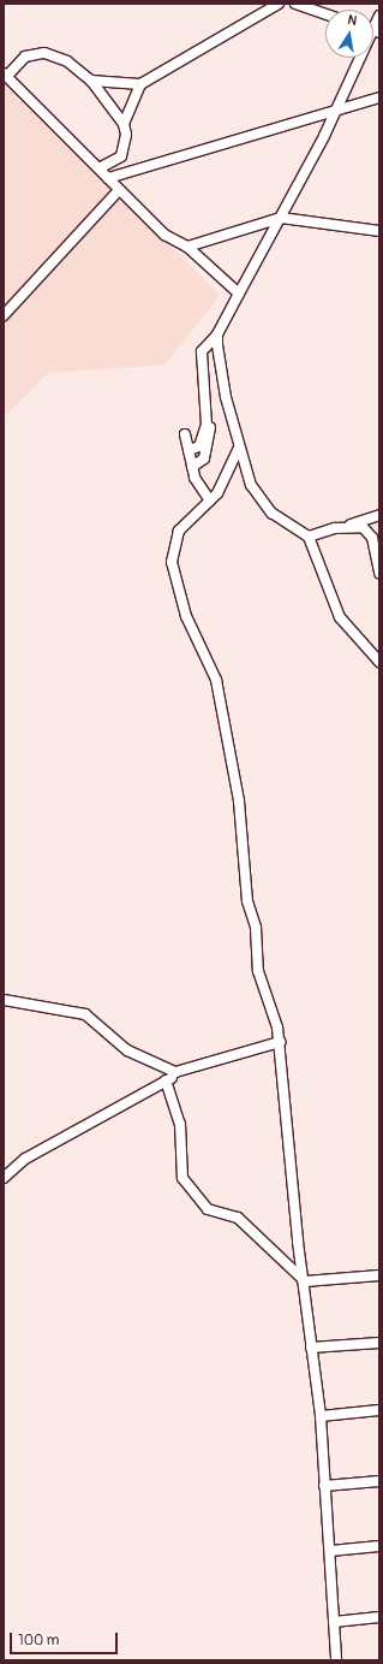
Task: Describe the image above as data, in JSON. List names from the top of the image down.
{
  "scale_bar": "100 m",
  "north": "top"
}
